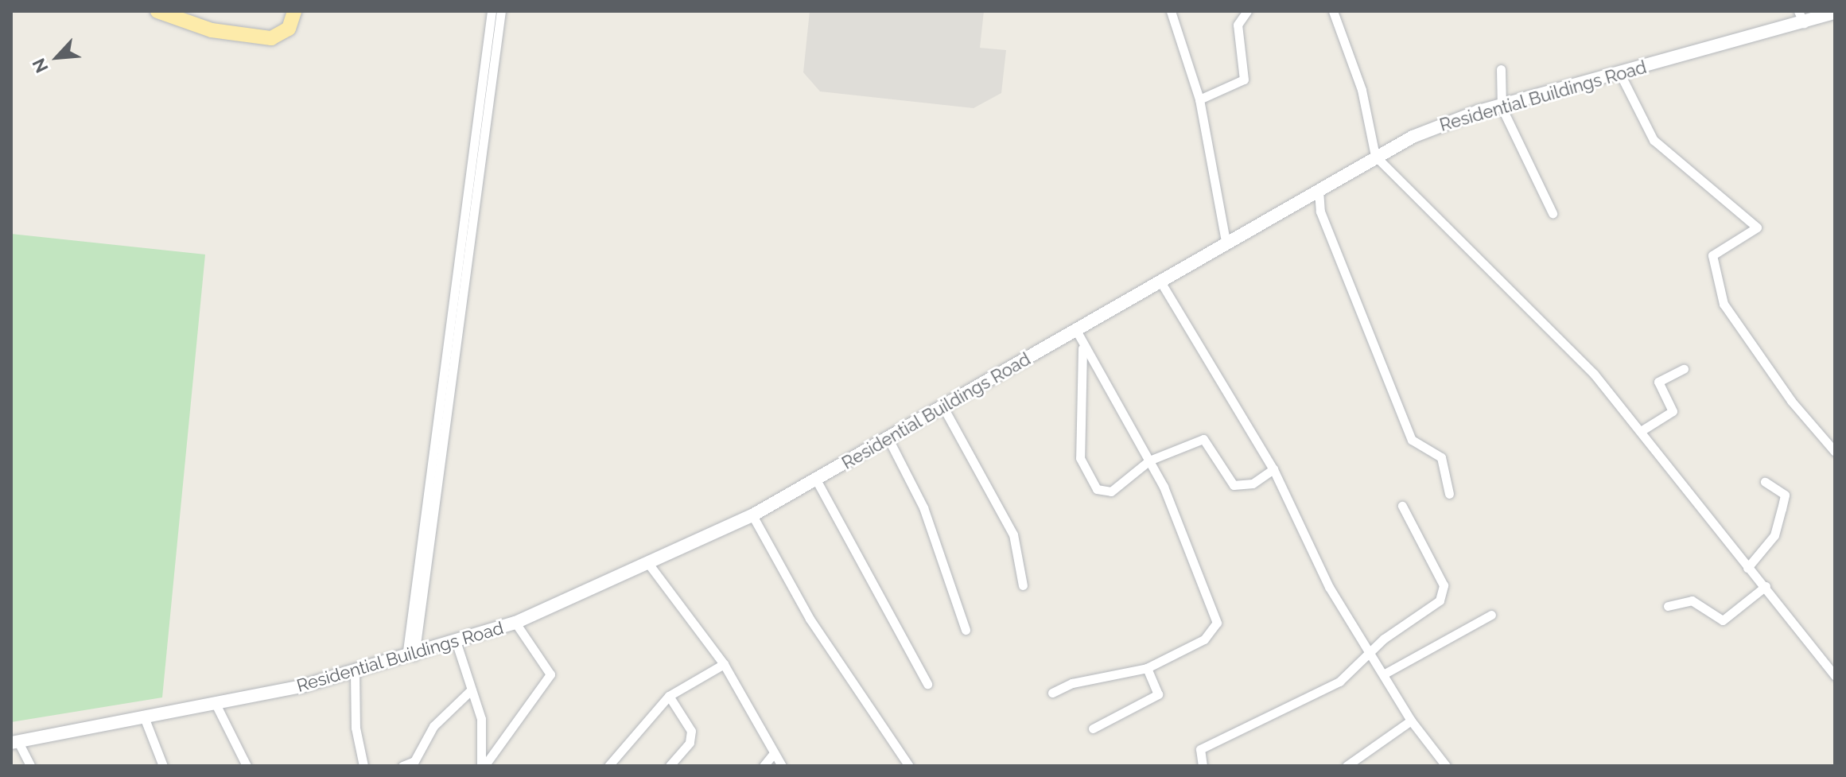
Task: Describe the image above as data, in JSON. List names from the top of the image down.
{
  "streets": {
    "main road": ["Residential Buildings Road"]
  },
  "north": "bottom left"
}
